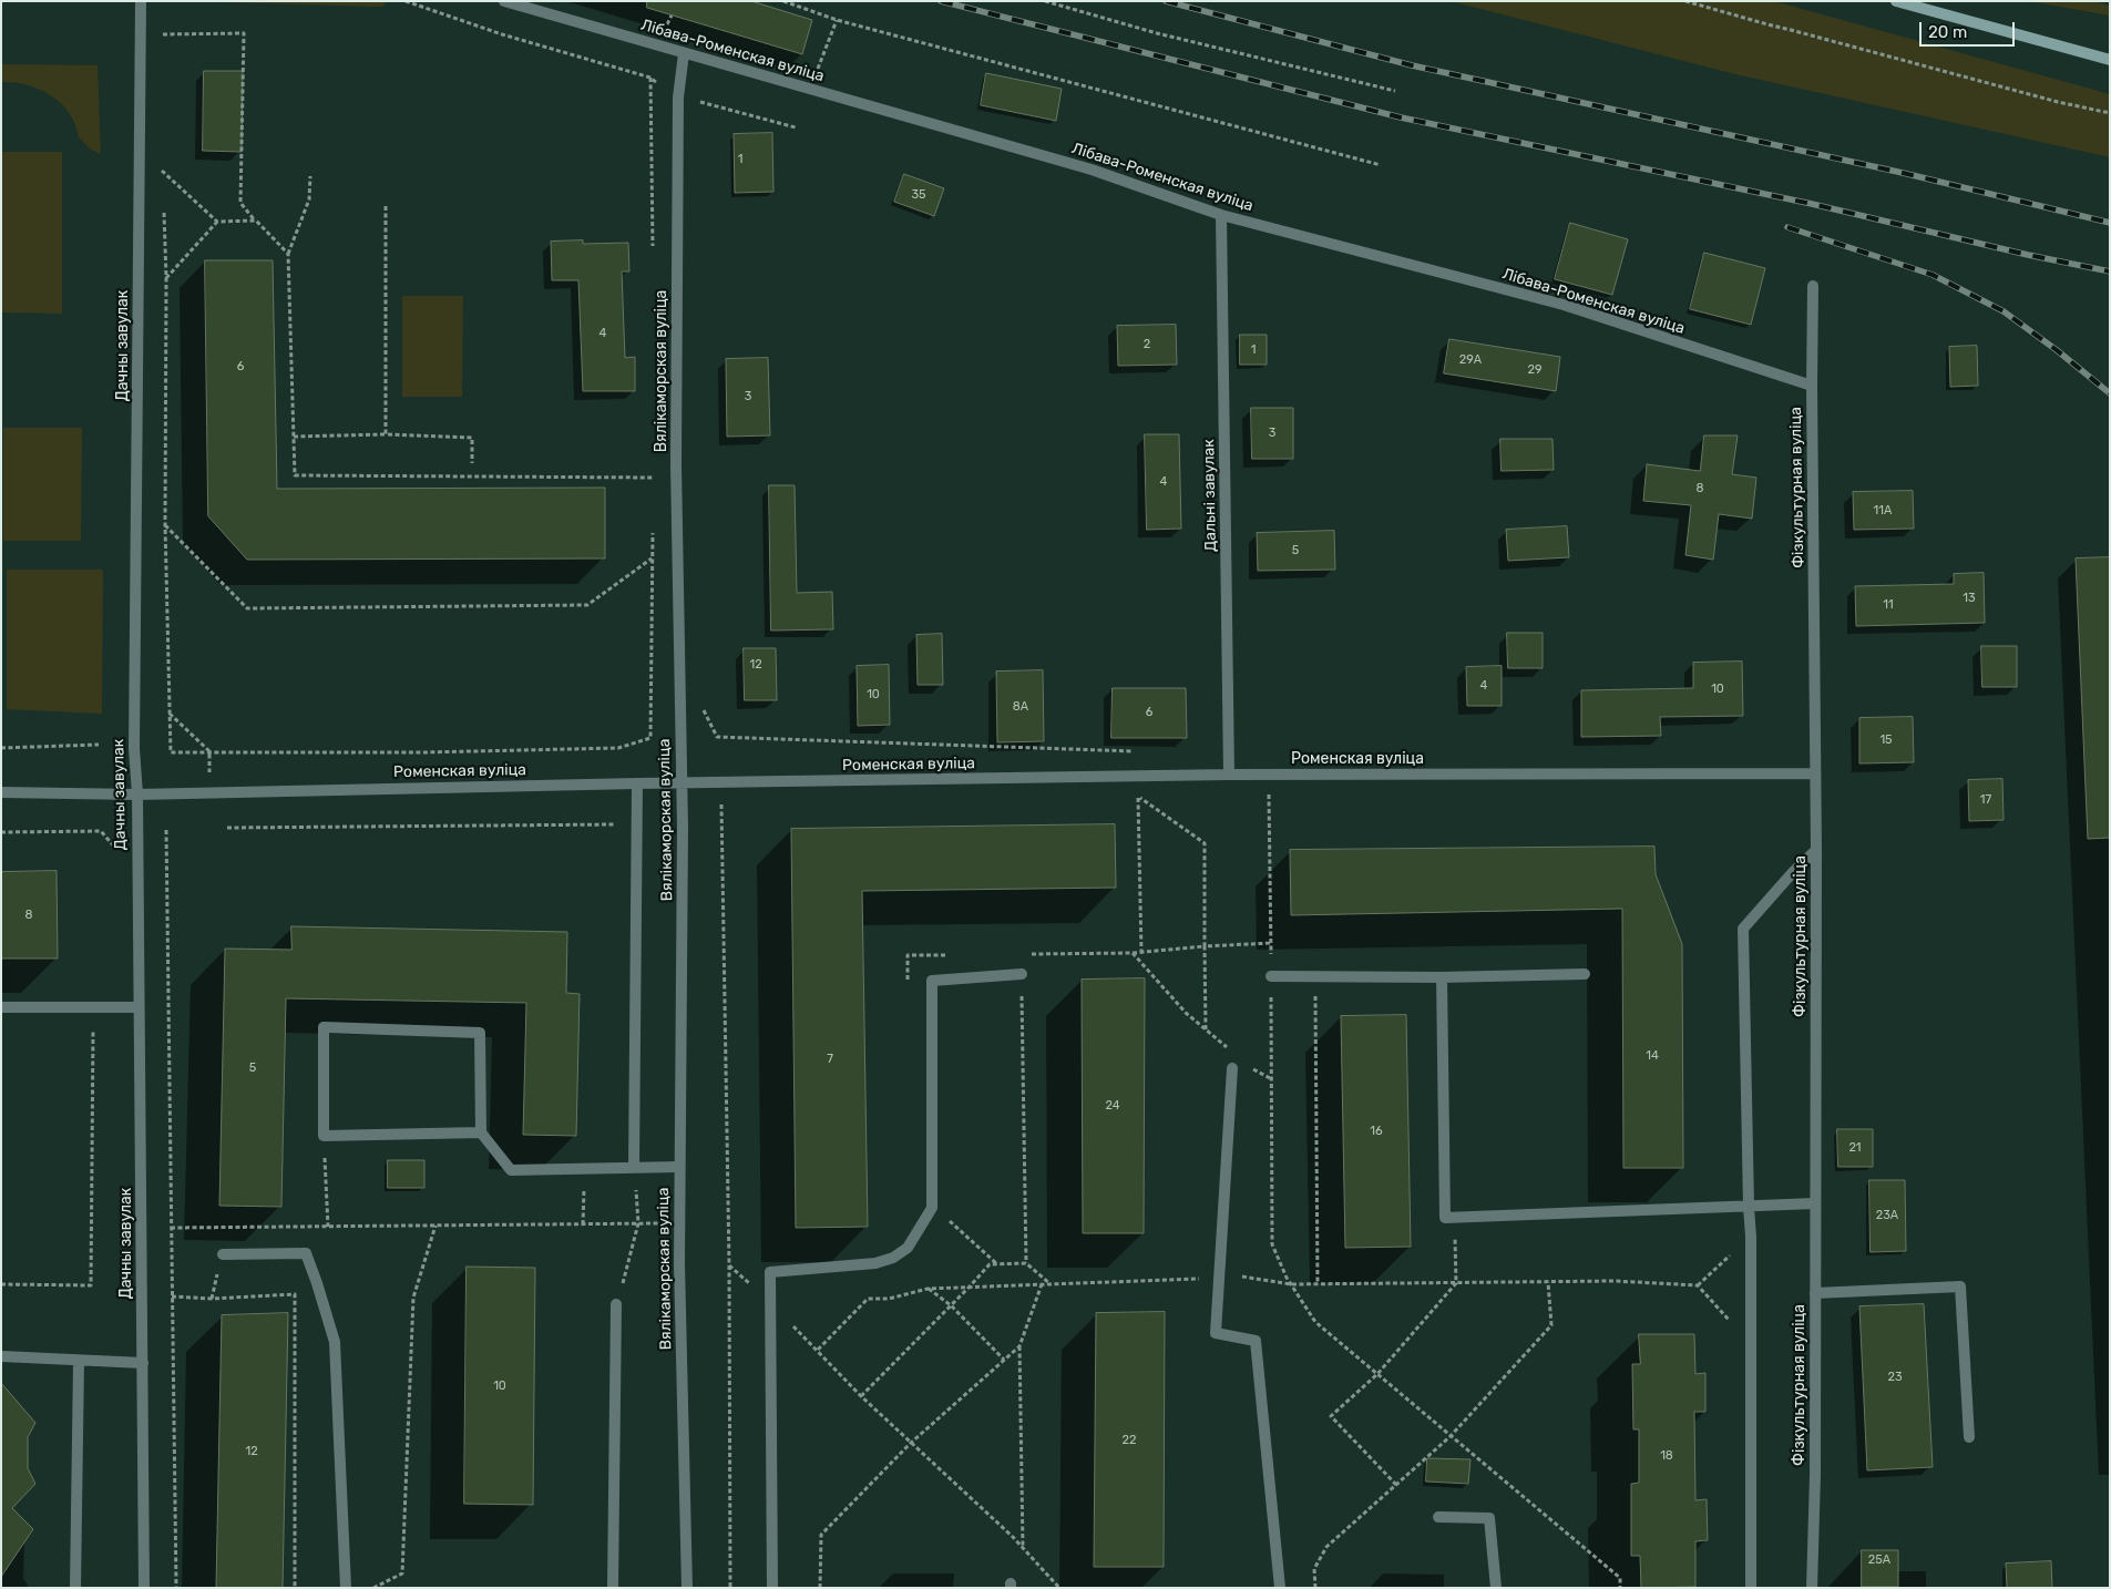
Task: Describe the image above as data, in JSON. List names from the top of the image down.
{
  "streets": {
    "street": [
      "Лібава-Роменская вуліца",
      "Дачны завулак",
      "Вялікаморская вуліца",
      "Фізкультурная вуліца",
      "Дальні завулак",
      "Роменская вуліца"
    ]
  },
  "crossings": [
    ["Лібава-Роменская вуліца", "Вялікаморская вуліца"],
    ["Лібава-Роменская вуліца", "Фізкультурная вуліца"],
    ["Лібава-Роменская вуліца", "Дальні завулак"],
    ["Дачны завулак", "Роменская вуліца"],
    ["Вялікаморская вуліца", "Роменская вуліца"],
    ["Фізкультурная вуліца", "Роменская вуліца"],
    ["Дальні завулак", "Роменская вуліца"]
  ],
  "house_numbers": [
    "1",
    "35",
    "4",
    "2",
    "1",
    "29А",
    "6",
    "29",
    "3",
    "3",
    "4",
    "8",
    "11А",
    "5",
    "13",
    "11",
    "12",
    "4",
    "10",
    "10",
    "8А",
    "6",
    "15",
    "17",
    "8",
    "14",
    "7",
    "5",
    "24",
    "16",
    "21",
    "23А",
    "23",
    "10",
    "22",
    "12",
    "18",
    "25А"
  ],
  "scale_bar": "20 m"
}
